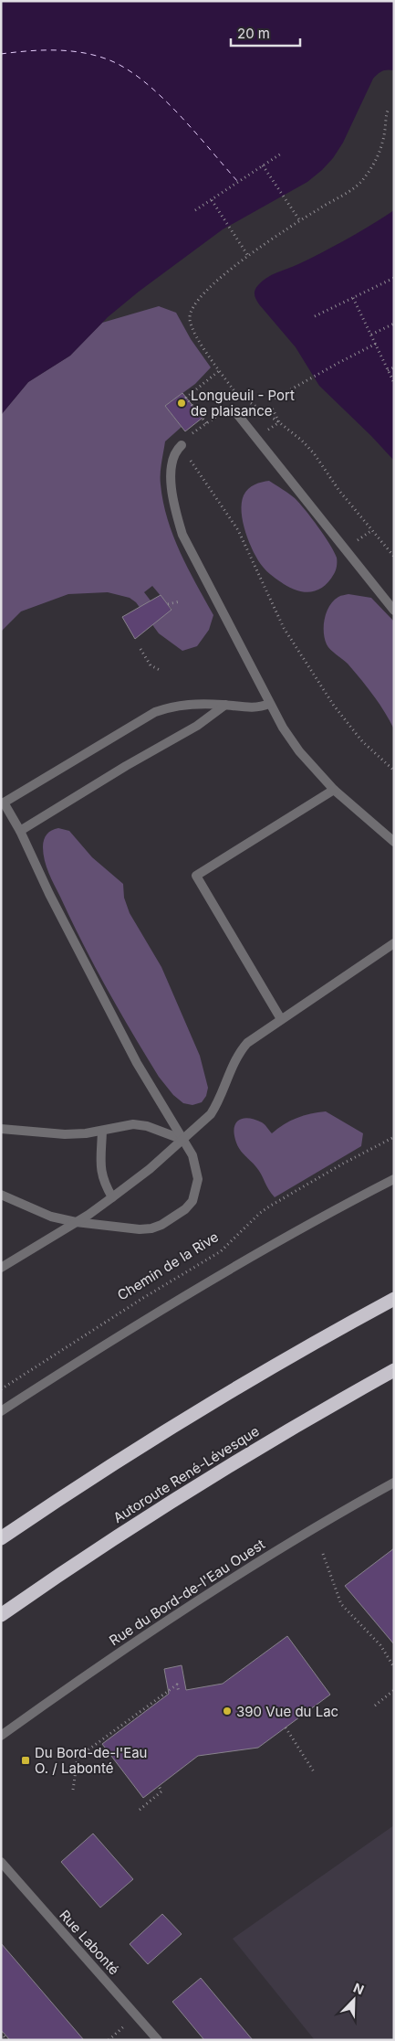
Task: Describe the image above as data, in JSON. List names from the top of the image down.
{
  "streets": {
    "highway": ["Autoroute René-Lévesque"],
    "street": ["Rue du Bord-de-l'Eau Ouest", "Rue Labonté"],
    "path": ["Chemin de la Rive"]
  },
  "places": {
    "other": ["Longueuil - Port de plaisance", "390 Vue du Lac"],
    "transit": ["Du Bord-de-l'Eau O. / Labonté"]
  },
  "scale_bar": "20 m",
  "north": "top right"
}
